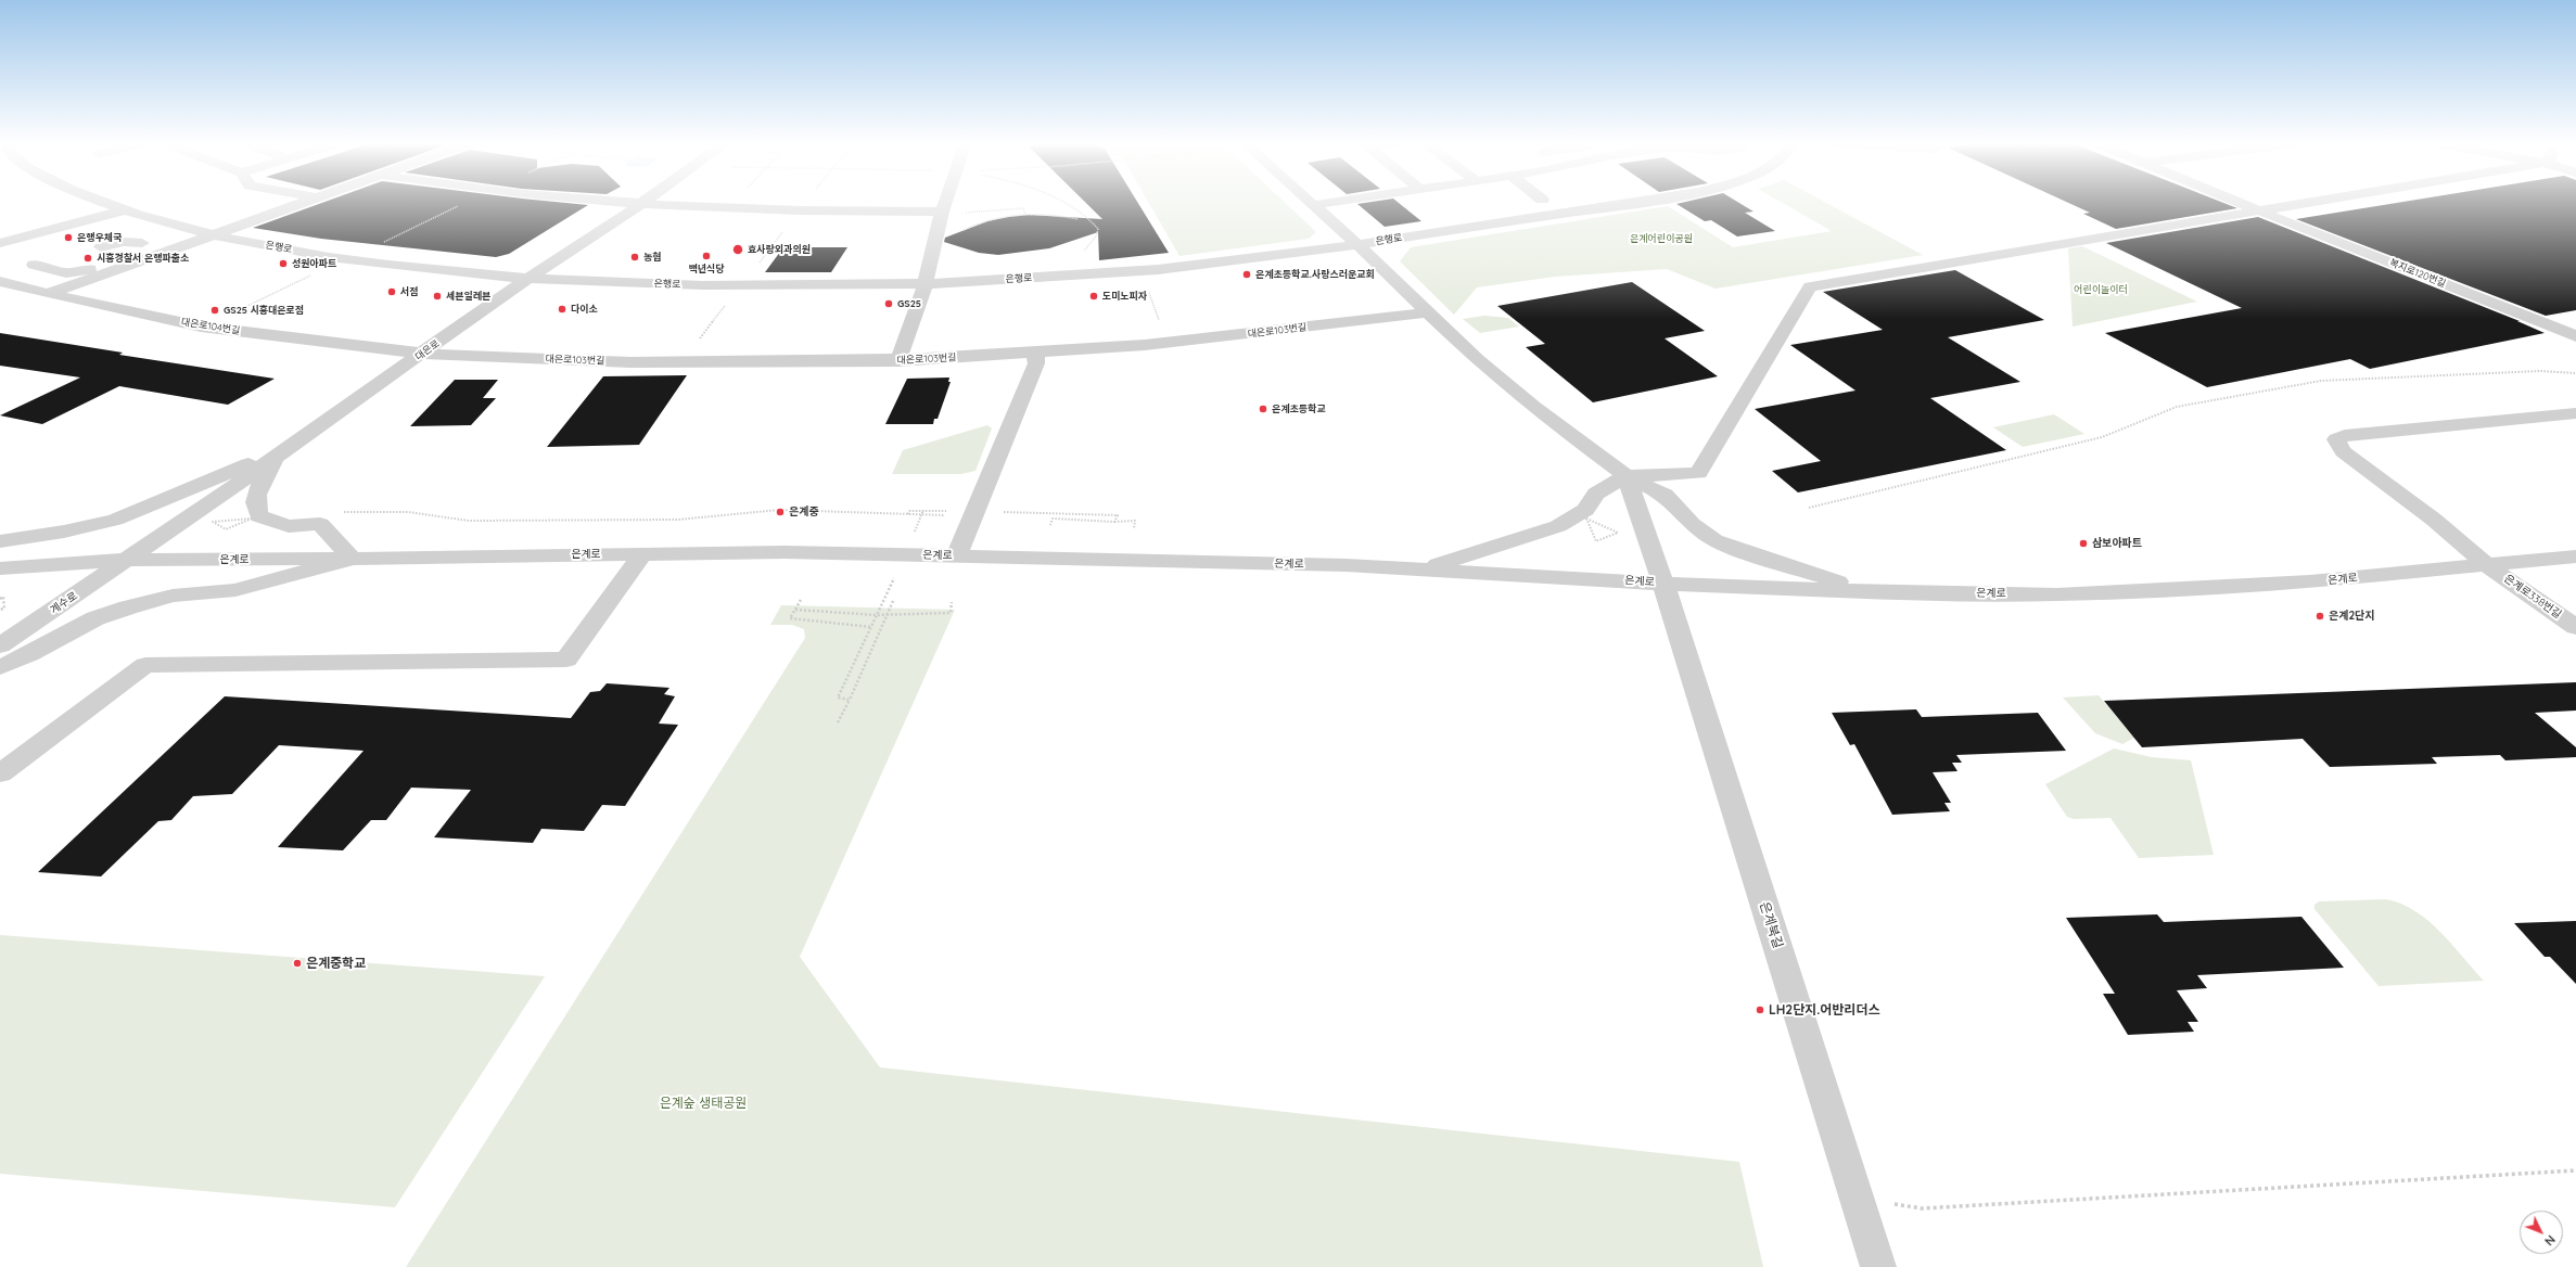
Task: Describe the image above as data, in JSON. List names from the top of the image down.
{
  "streets": {
    "street": [
      "은행로",
      "복지로120번길",
      "대은로104번길",
      "대은로103번길",
      "대은로",
      "은계로",
      "은계로338번길",
      "계수로",
      "은계북길"
    ]
  },
  "crossings": [
    ["은행로", "대은로103번길"],
    ["은행로", "대은로"],
    ["은행로", "은계로"],
    ["은행로", "은계북길"],
    ["대은로104번길", "대은로103번길"],
    ["대은로104번길", "대은로"],
    ["대은로103번길", "대은로"],
    ["대은로", "은계로"],
    ["대은로", "계수로"],
    ["은계로", "은계로338번길"],
    ["은계로", "계수로"],
    ["은계로", "은계북길"]
  ],
  "parks": ["은계어린이공원", "어린이놀이터", "은계숲 생태공원"],
  "places": [
    "은행우체국",
    "효사랑외과의원",
    "백년식당",
    "농협",
    "시흥경찰서 은행파출소",
    "성원아파트",
    "은계초등학교.사랑스러운교회",
    "서점",
    "세븐일레븐",
    "도미노피자",
    "GS25",
    "다이소",
    "GS25 시흥대은로점",
    "은계초등학교",
    "은계중",
    "삼보아파트",
    "은계2단지",
    "은계중학교",
    "LH2단지.어반리더스"
  ],
  "north": "bottom right"
}
